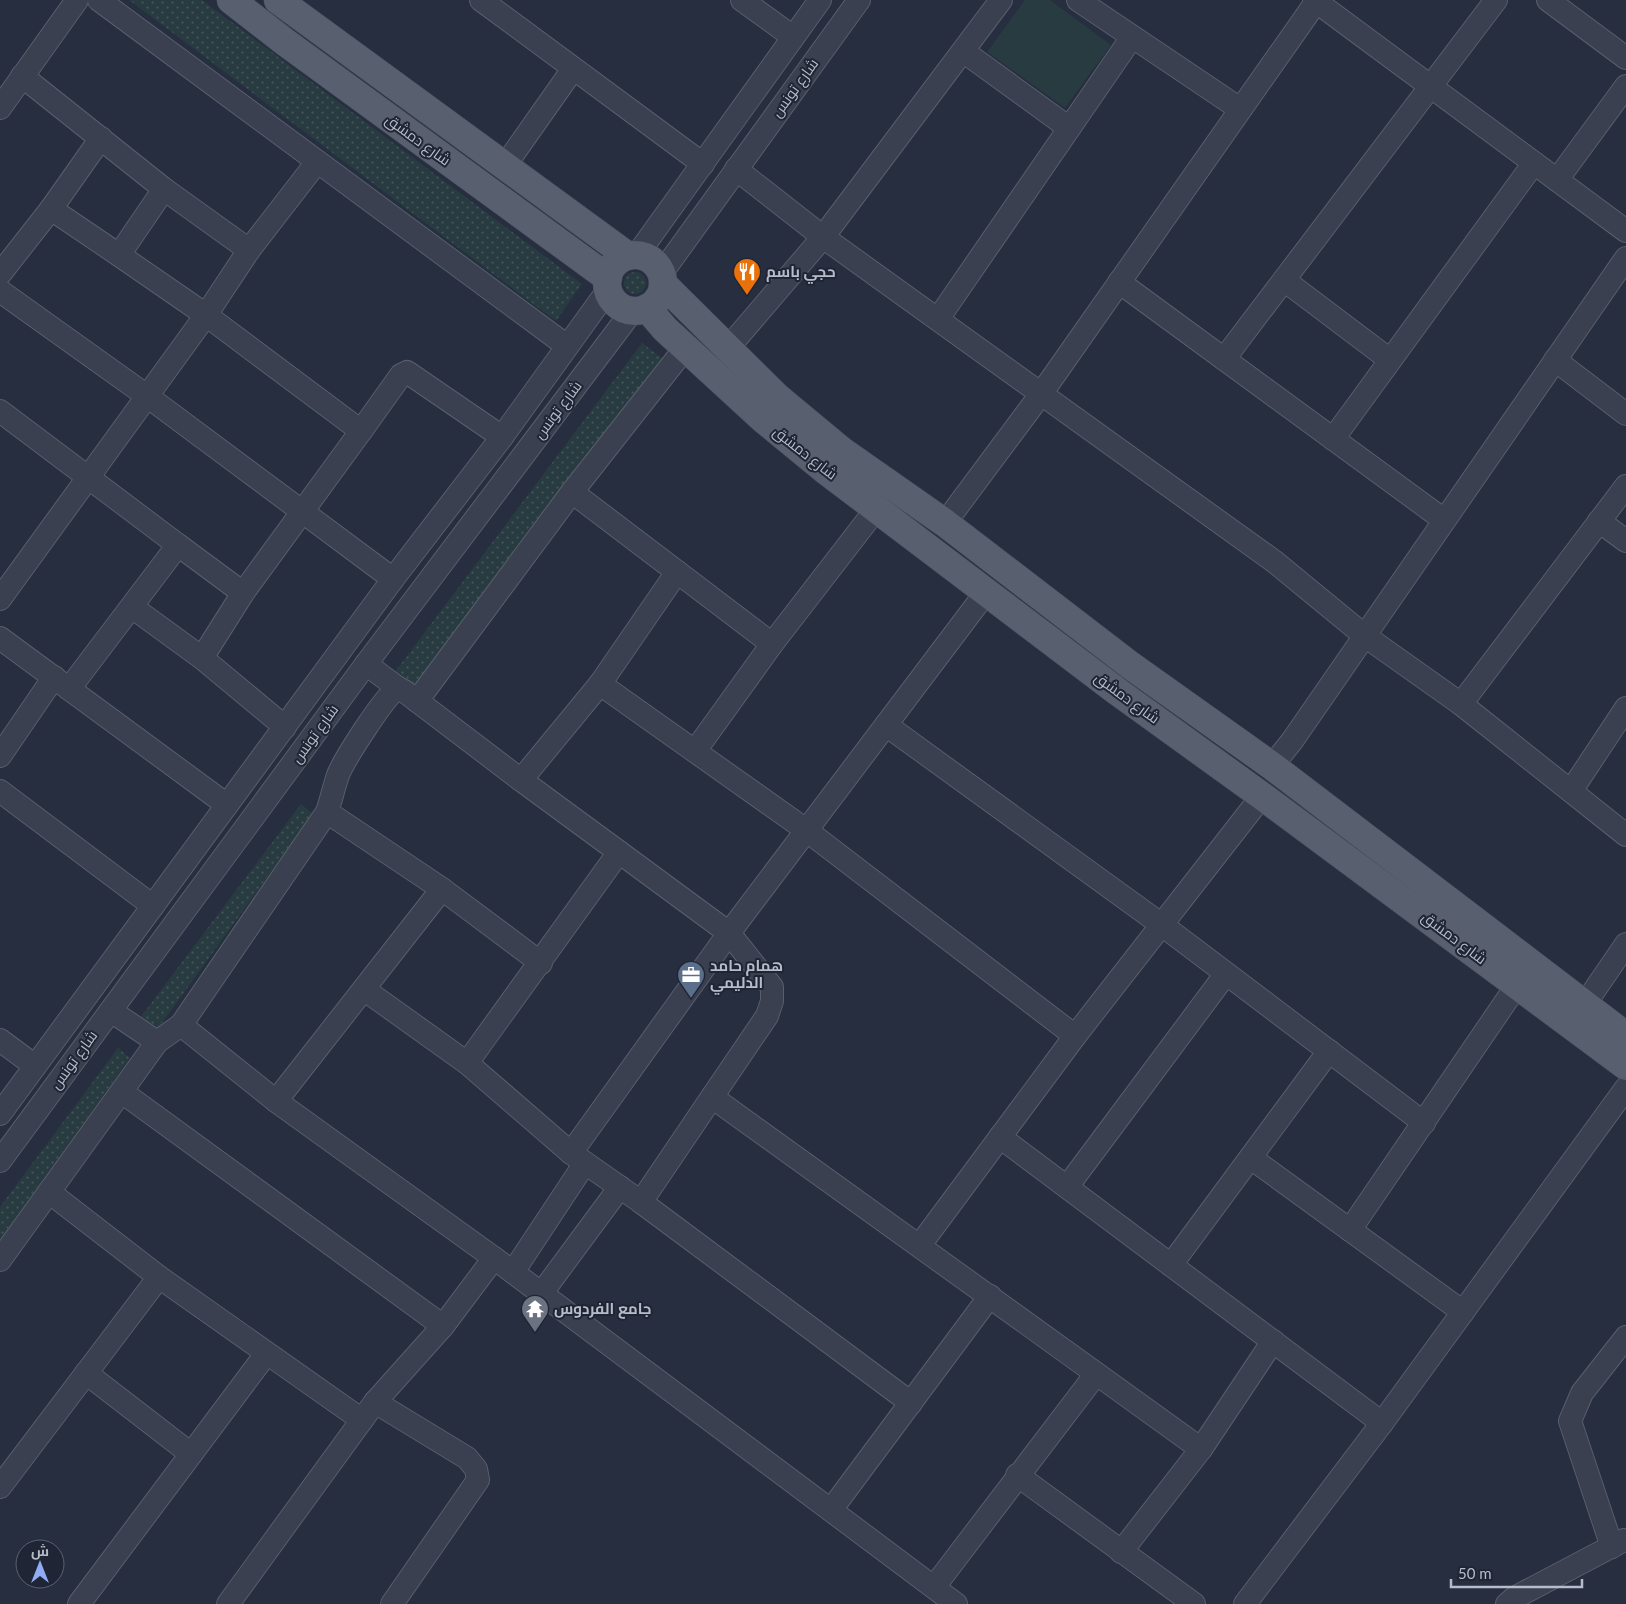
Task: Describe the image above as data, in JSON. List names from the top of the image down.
{
  "streets": {
    "main road": ["شارع دمشق"],
    "street": ["شارع تونس"]
  },
  "crossings": [
    ["شارع تونس", "شارع دمشق"]
  ],
  "places": {
    "restaurant": ["حجي باسم"],
    "office": ["همام حامد الدليمي"],
    "temple": ["جامع الفردوس"]
  },
  "scale_bar": "50 m",
  "north": "top"
}
